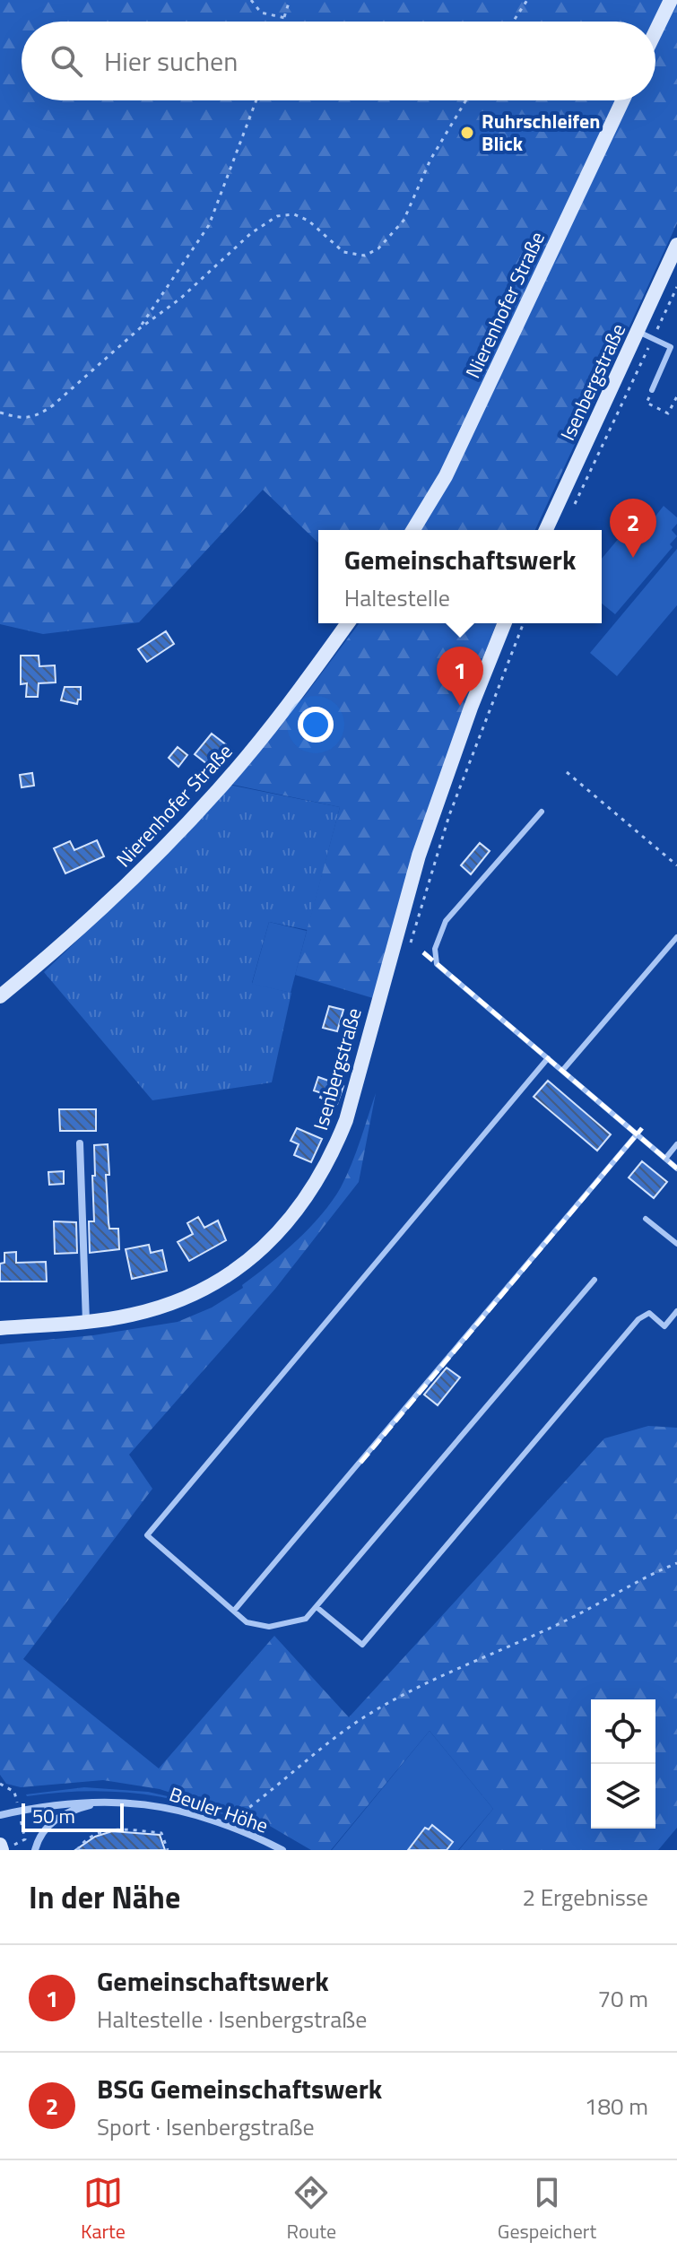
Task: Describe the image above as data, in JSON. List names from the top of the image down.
{
  "streets": {
    "main road": ["Nierenhofer Straße", "Isenbergstraße"],
    "street": ["Beuler Höhe"]
  },
  "places": ["Ruhrschleifen Blick"],
  "scale_bar": "50 m",
  "page": {
    "search": "Hier suchen",
    "pins": ["2", "1"],
    "popup": ["Gemeinschaftswerk", "Haltestelle"],
    "scale": "50 m",
    "heading": ["In der Nähe", "2 Ergebnisse"],
    "list": [
      {
        "mark": "1",
        "name": "Gemeinschaftswerk",
        "note": "Haltestelle · Isenbergstraße",
        "value": "70 m"
      },
      {
        "mark": "2",
        "name": "BSG Gemeinschaftswerk",
        "note": "Sport · Isenbergstraße",
        "value": "180 m"
      }
    ],
    "nav": ["Karte", "Route", "Gespeichert"]
  }
}
